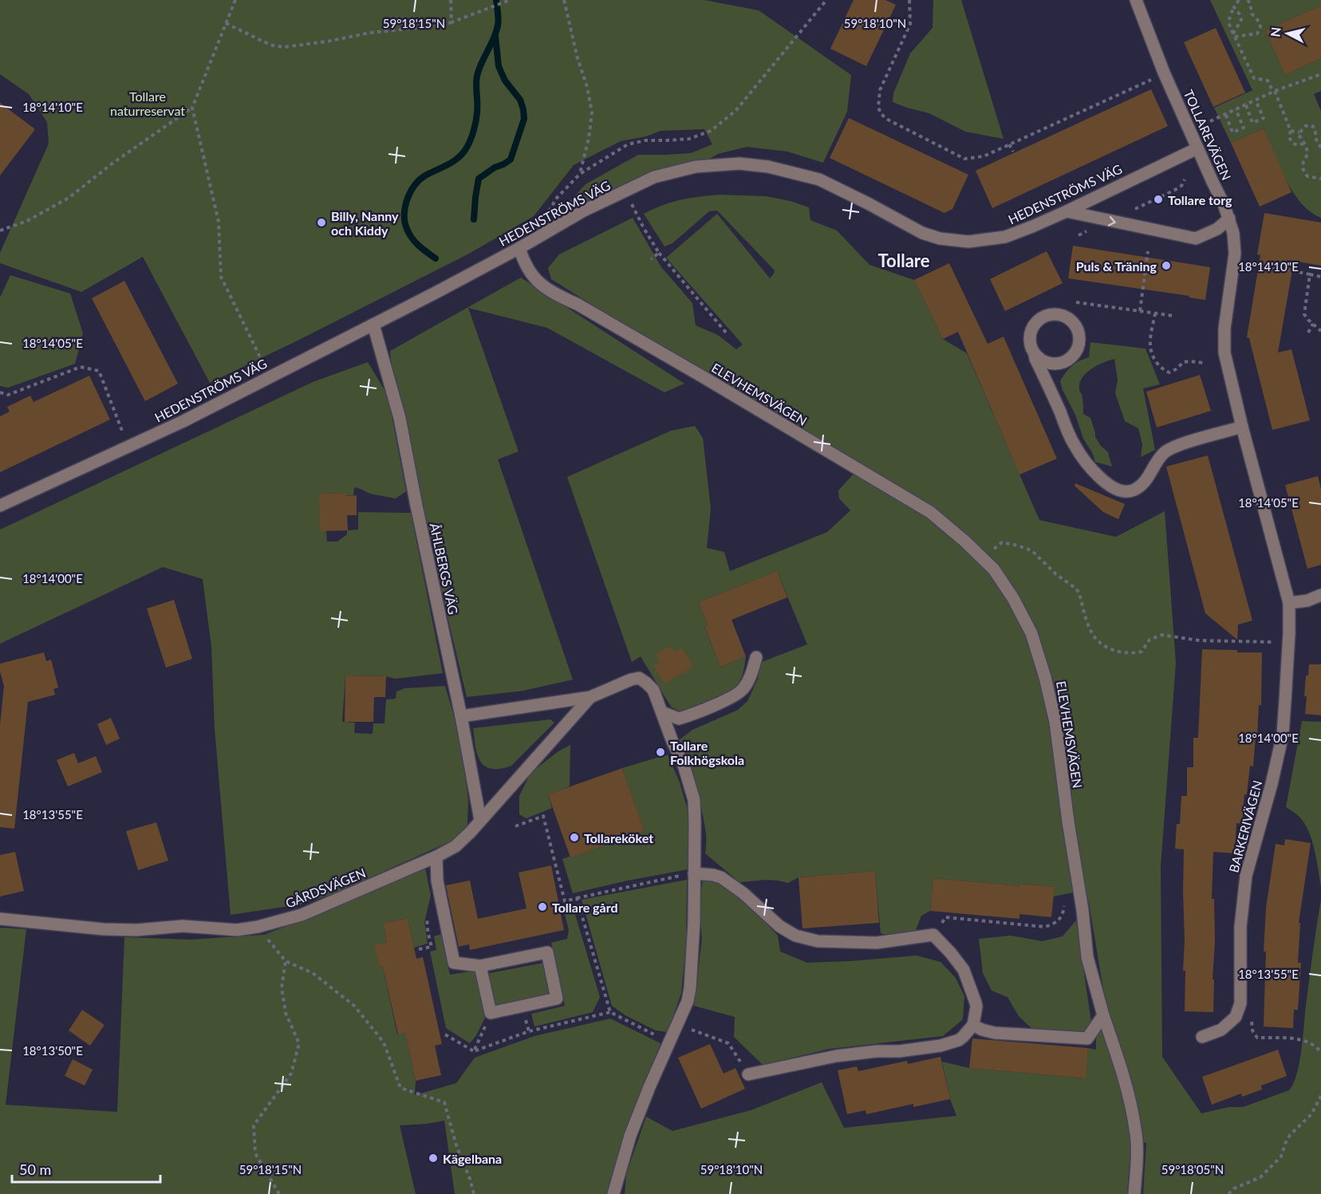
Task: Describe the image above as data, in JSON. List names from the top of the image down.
{
  "streets": {
    "street": [
      "TOLLAREVÄGEN",
      "HEDENSTRÖMS VÄG",
      "ELEVHEMSVÄGEN",
      "ÅHLBERGS VÄG",
      "BARKERIVÄGEN",
      "GÅRDSVÄGEN"
    ]
  },
  "crossings": [
    ["TOLLAREVÄGEN", "HEDENSTRÖMS VÄG"],
    ["TOLLAREVÄGEN", "BARKERIVÄGEN"],
    ["HEDENSTRÖMS VÄG", "ELEVHEMSVÄGEN"],
    ["HEDENSTRÖMS VÄG", "ÅHLBERGS VÄG"],
    ["ÅHLBERGS VÄG", "GÅRDSVÄGEN"]
  ],
  "districts": ["Tollare"],
  "parks": ["Tollare naturreservat"],
  "places": [
    "Tollare torg",
    "Billy, Nanny och Kiddy",
    "Puls & Träning",
    "Tollare Folkhögskola",
    "Tollareköket",
    "Tollare gård",
    "Kägelbana"
  ],
  "scale_bar": "50 m",
  "north": "left",
  "coordinates": [
    "59°18'15\"N",
    "59°18'10\"N",
    "18°14'10\"E",
    "18°14'05\"E",
    "18°14'00\"E",
    "18°13'55\"E",
    "18°13'50\"E",
    "59°18'05\"N"
  ]
}
